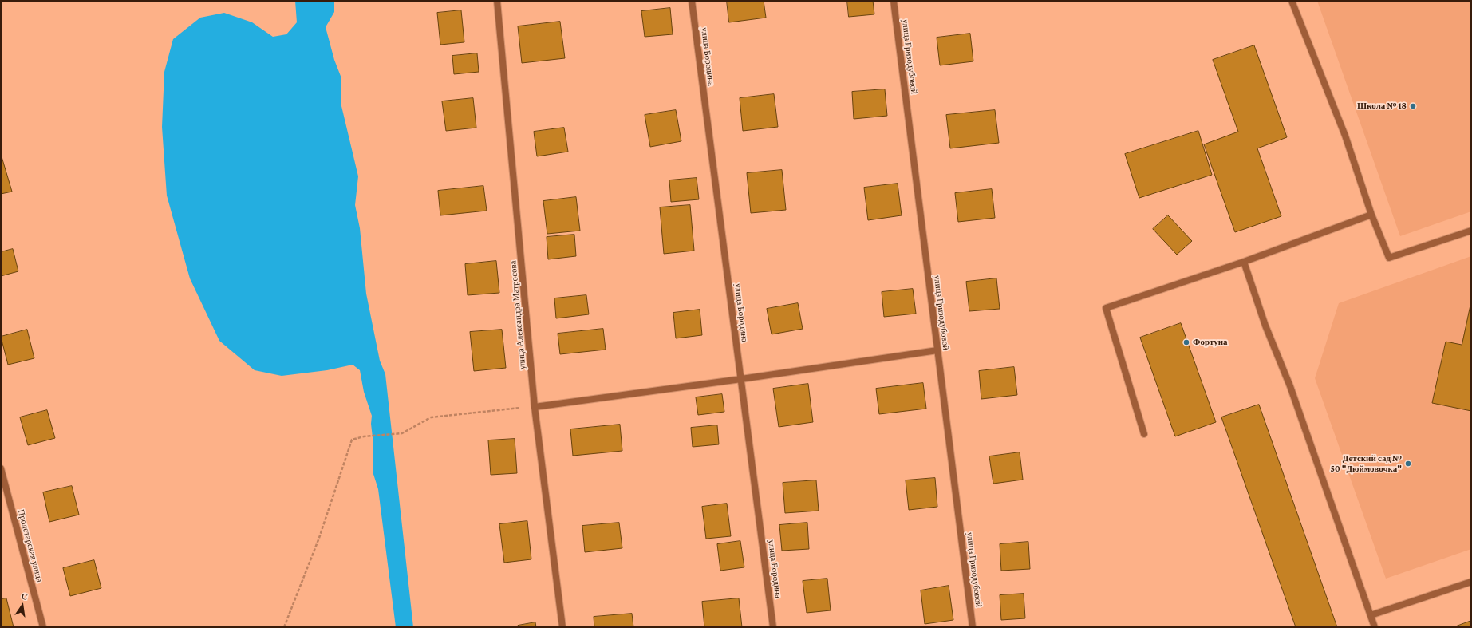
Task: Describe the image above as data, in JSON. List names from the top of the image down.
{
  "streets": {
    "street": [
      "улица Бородина",
      "улица Гризодубовой",
      "улица Александра Матросова",
      "Пролетарская улица"
    ]
  },
  "places": ["Школа № 18", "Фортуна", "Детский сад № 50 \"Дюймовочка\""],
  "north": "top"
}
